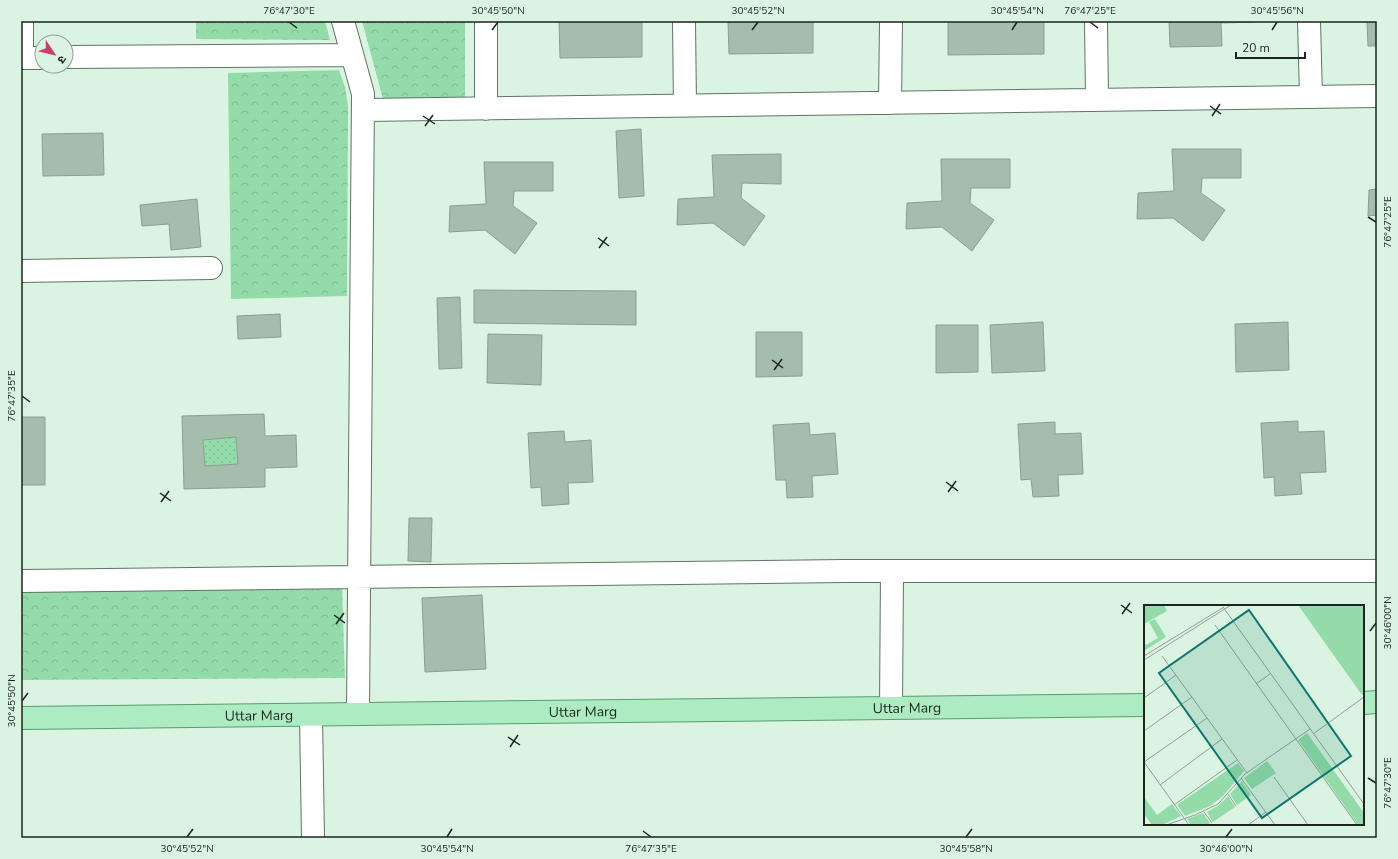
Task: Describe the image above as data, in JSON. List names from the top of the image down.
{
  "streets": {
    "main road": ["Uttar Marg"]
  },
  "scale_bar": "20 m",
  "north": "bottom right",
  "coordinates": [
    "76°47'30\"E",
    "30°45'50\"N",
    "30°45'52\"N",
    "30°45'54\"N",
    "76°47'25\"E",
    "30°45'56\"N",
    "76°47'35\"E",
    "30°46'00\"N",
    "30°45'58\"N"
  ]
}
